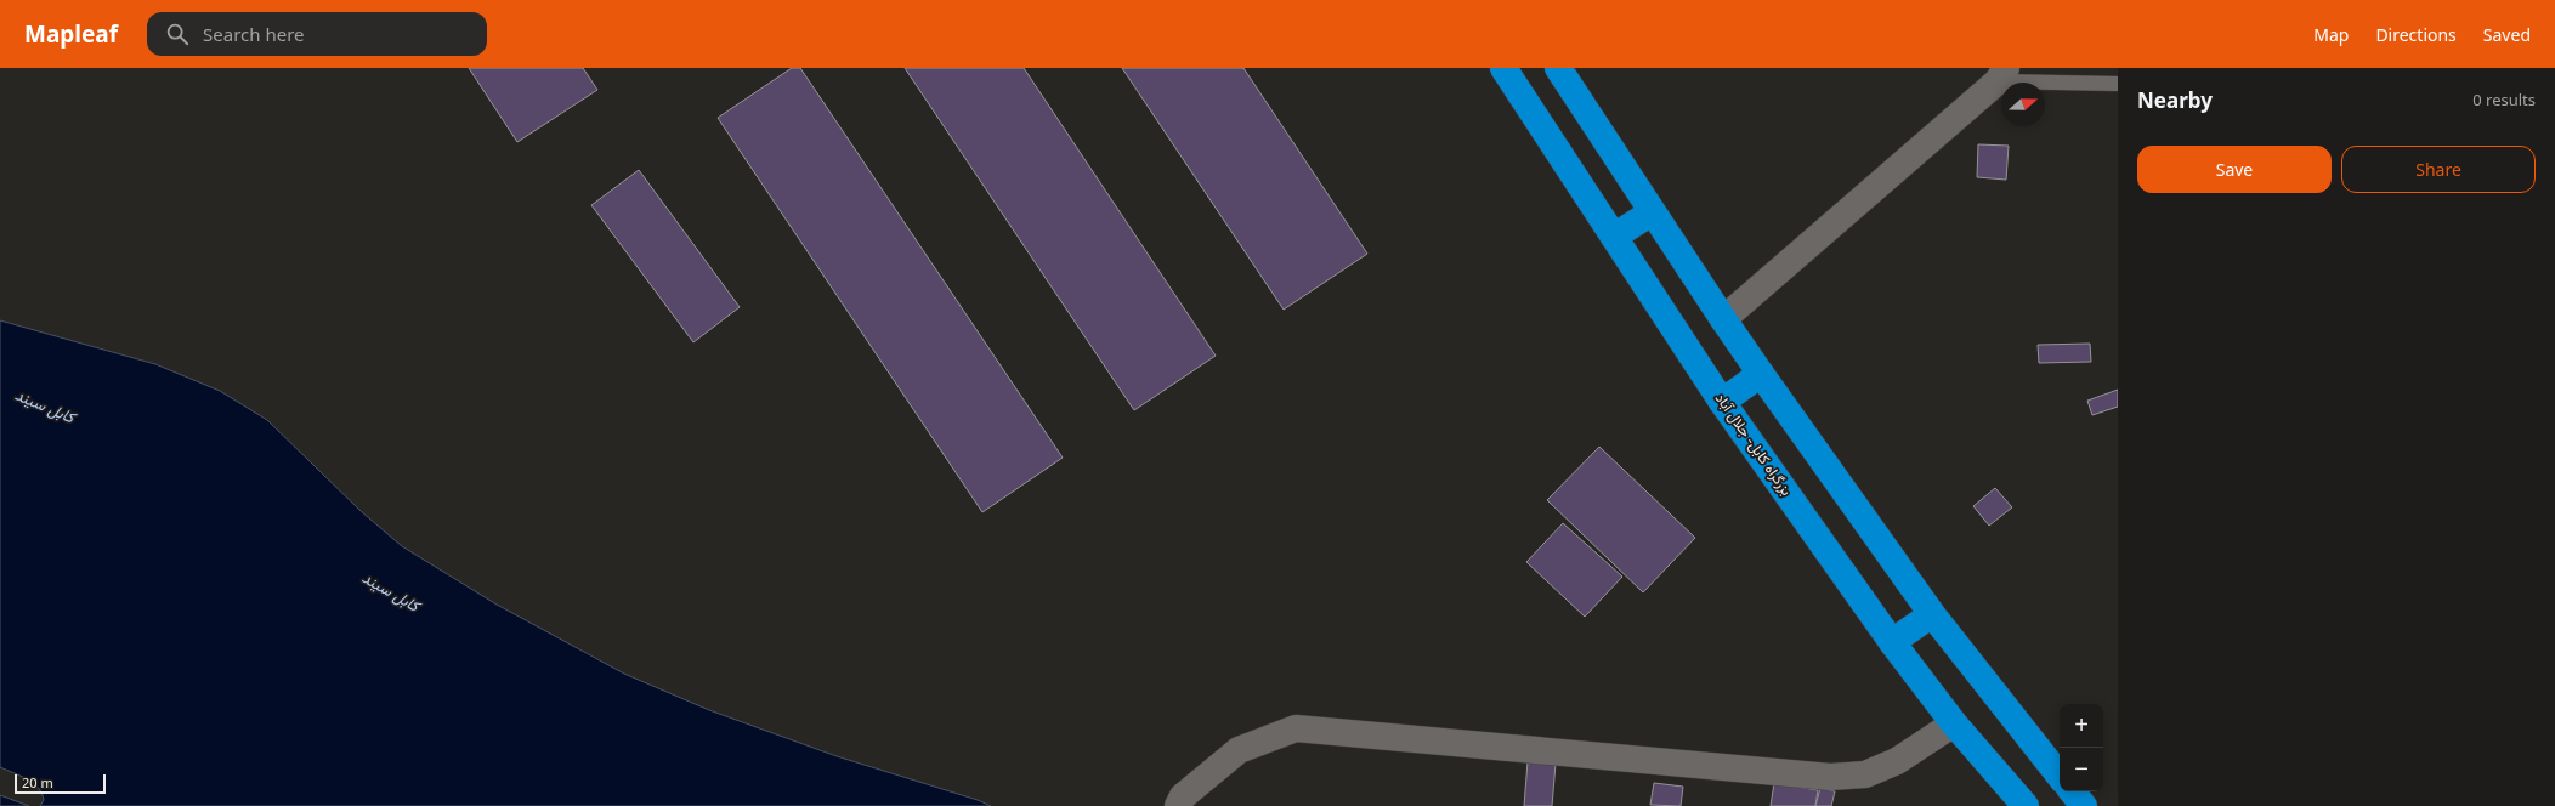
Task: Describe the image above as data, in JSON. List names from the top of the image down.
{
  "streets": {
    "highway": ["بزرگراه کابل- جلال آباد"]
  },
  "water": ["کابل سيند"],
  "scale_bar": "20 m",
  "north": "right",
  "page": {
    "header": "Mapleaf",
    "search": "Search here",
    "nav": ["Map", "Directions", "Saved"],
    "heading": ["Nearby", "0 results"],
    "buttons": ["Save", "Share"],
    "map_buttons": ["+", "−"],
    "scale": "20 m"
  }
}
